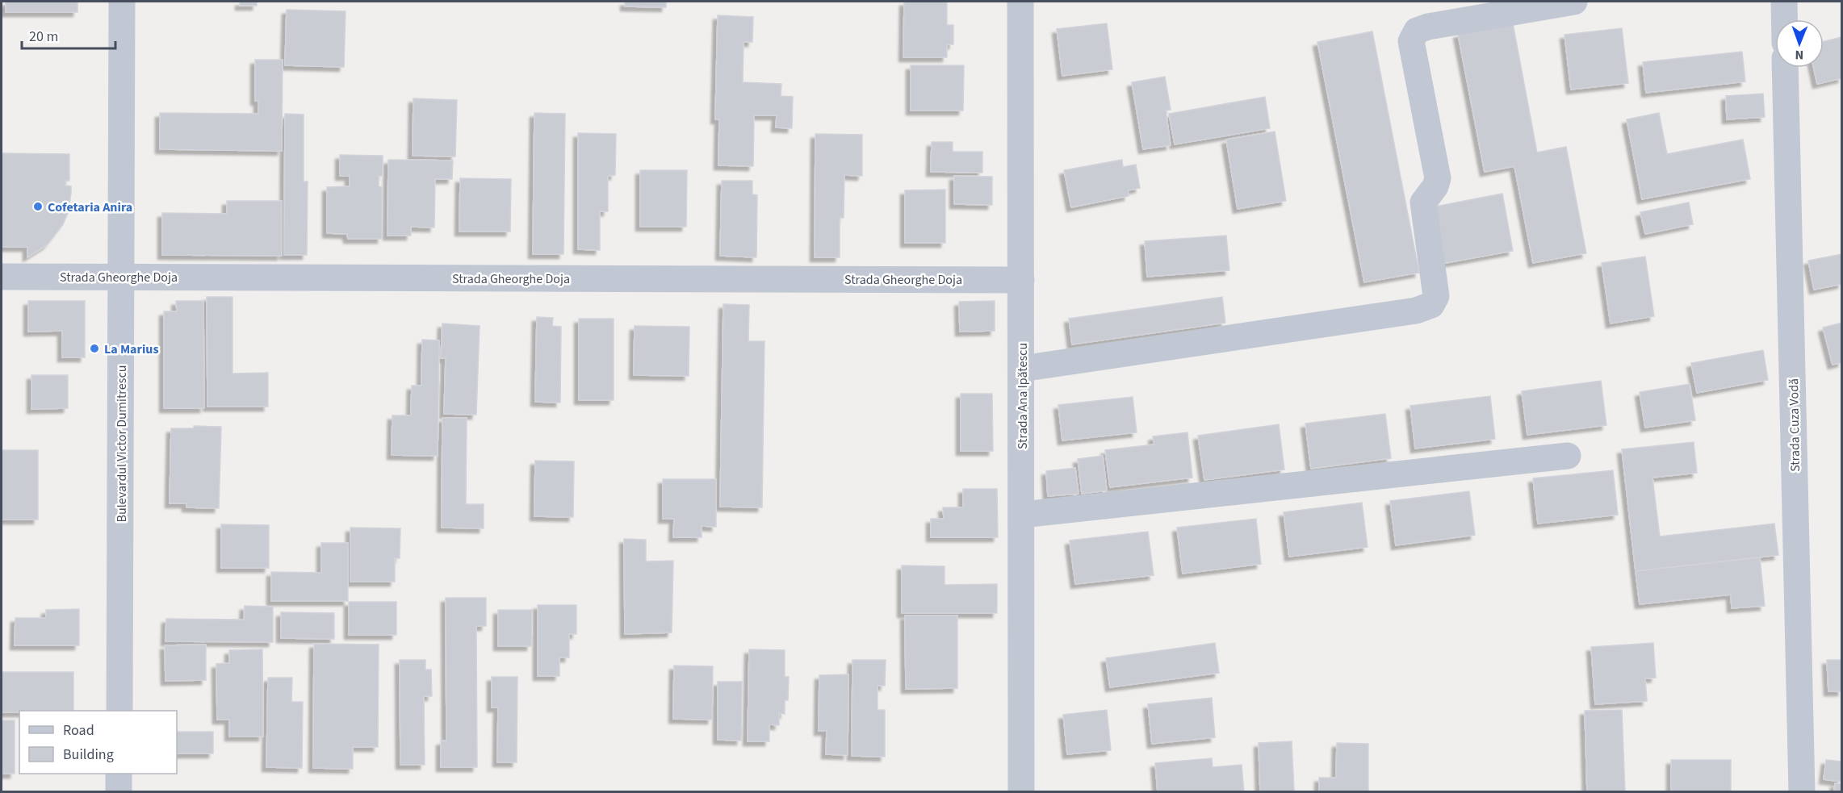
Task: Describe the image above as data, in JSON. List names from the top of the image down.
{
  "streets": {
    "street": [
      "Strada Gheorghe Doja",
      "Strada Ana Ipătescu",
      "Strada Cuza Vodă",
      "Bulevardul Victor Dumitrescu"
    ]
  },
  "crossings": [
    ["Strada Gheorghe Doja", "Strada Ana Ipătescu"],
    ["Strada Gheorghe Doja", "Bulevardul Victor Dumitrescu"]
  ],
  "places": ["Cofetaria Anira", "La Marius"],
  "legend": ["Road", "Building"],
  "scale_bar": "20 m",
  "north": "bottom"
}
